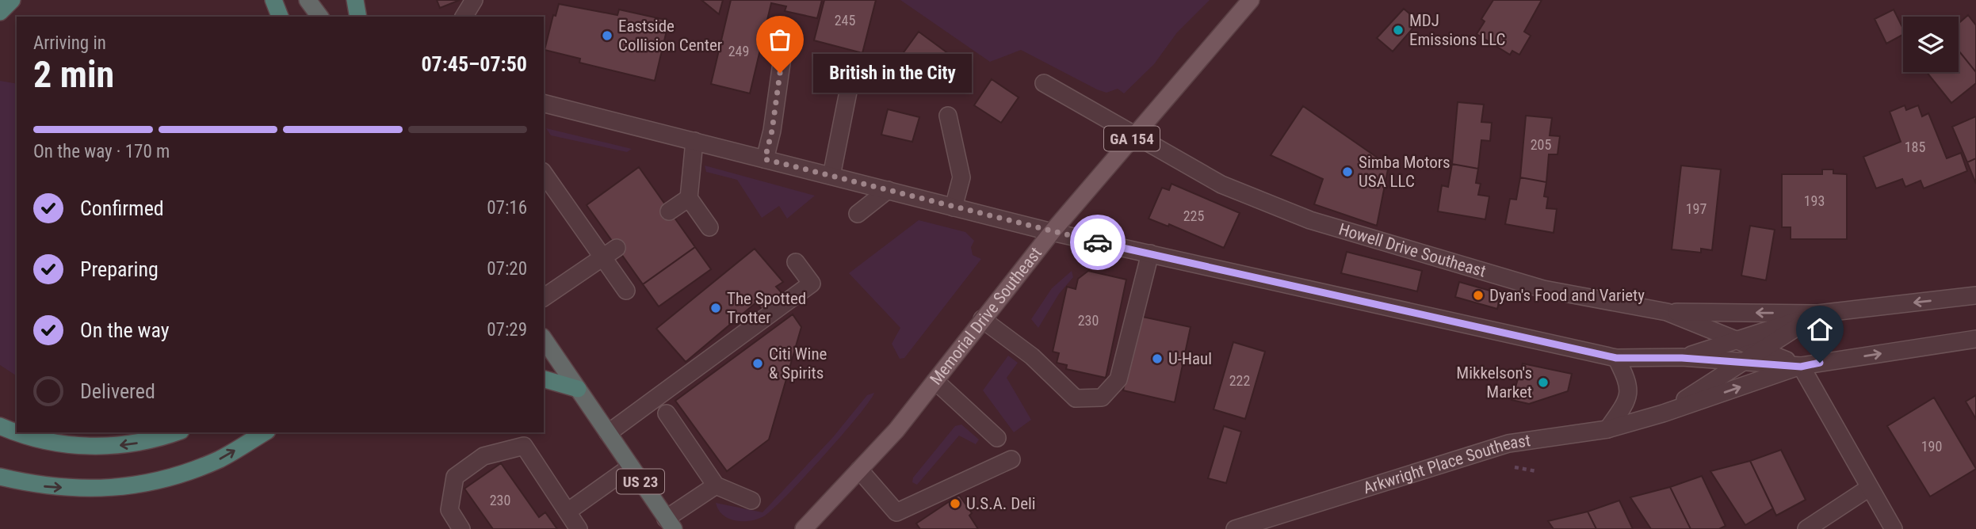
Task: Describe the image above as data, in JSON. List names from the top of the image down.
{
  "streets": {
    "highway": ["US 23"],
    "main road": ["GA 154", "Memorial Drive Southeast"],
    "street": ["Howell Drive Southeast", "Arkwright Place Southeast"]
  },
  "crossings": [
    ["Howell Drive Southeast", "Memorial Drive Southeast"],
    ["Howell Drive Southeast", "Arkwright Place Southeast"]
  ],
  "places": [
    "MDJ Emissions LLC",
    "Eastside Collision Center",
    "British in the City",
    "Simba Motors USA LLC",
    "Dyan's Food and Variety",
    "The Spotted Trotter",
    "U-Haul",
    "Citi Wine & Spirits",
    "Mikkelson's Market",
    "U.S.A. Deli"
  ],
  "house_numbers": [
    "245",
    "249",
    "205",
    "185",
    "193",
    "197",
    "225",
    "230",
    "222",
    "190",
    "230"
  ],
  "page": {
    "heading": ["2 min", "Arriving in", "07:45–07:50"],
    "bubble": "British in the City",
    "bar": "On the way · 170 m",
    "list": [
      ["Confirmed", "07:16"],
      ["Preparing", "07:20"],
      ["On the way", "07:29"],
      "Delivered"
    ]
  }
}
